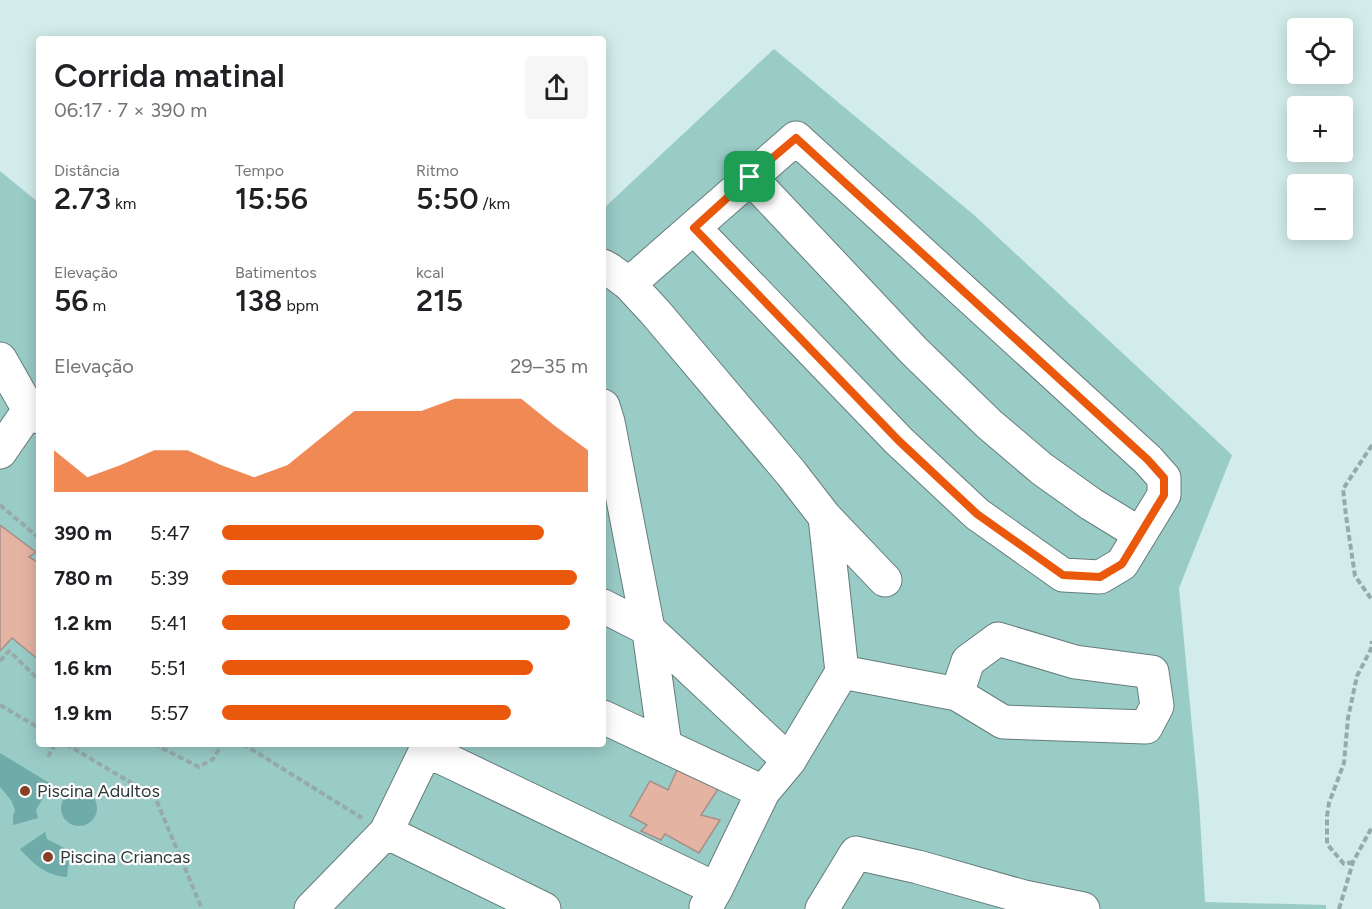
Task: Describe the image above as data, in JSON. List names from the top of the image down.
{
  "places": ["Piscina Adultos", "Piscina Criancas"],
  "page": {
    "map_buttons": ["+", "−"],
    "heading": ["Corrida matinal", "06:17 · 7 × 390 m"],
    "stats": [
      ["Distância", "2.73 km"],
      ["Tempo", "15:56"],
      ["Ritmo", "5:50 /km"],
      ["Elevação", "56 m"],
      ["Batimentos", "138 bpm"],
      ["kcal", "215"]
    ],
    "chart": ["Elevação", "29–35 m"],
    "list": [
      {
        "name": "390 m",
        "note": "5:47"
      },
      {
        "name": "780 m",
        "note": "5:39"
      },
      {
        "name": "1.2 km",
        "note": "5:41"
      },
      {
        "name": "1.6 km",
        "note": "5:51"
      },
      {
        "name": "1.9 km",
        "note": "5:57"
      }
    ]
  }
}
